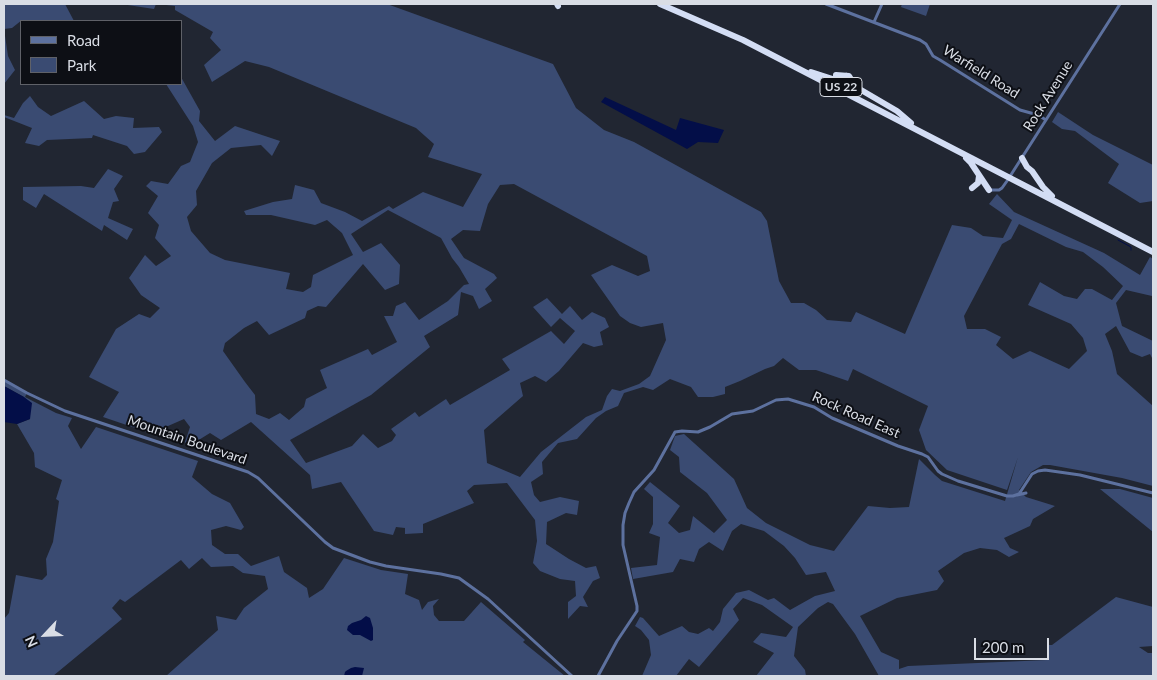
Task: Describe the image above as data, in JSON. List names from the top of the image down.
{
  "streets": {
    "highway": ["US 22"],
    "street": [
      "Warfield Road",
      "Rock Avenue",
      "Rock Road East",
      "Mountain Boulevard"
    ]
  },
  "crossings": [
    ["Warfield Road", "Rock Avenue"],
    ["US 22", "Rock Avenue"]
  ],
  "legend": ["Road", "Park"],
  "scale_bar": "200 m",
  "north": "bottom left"
}
